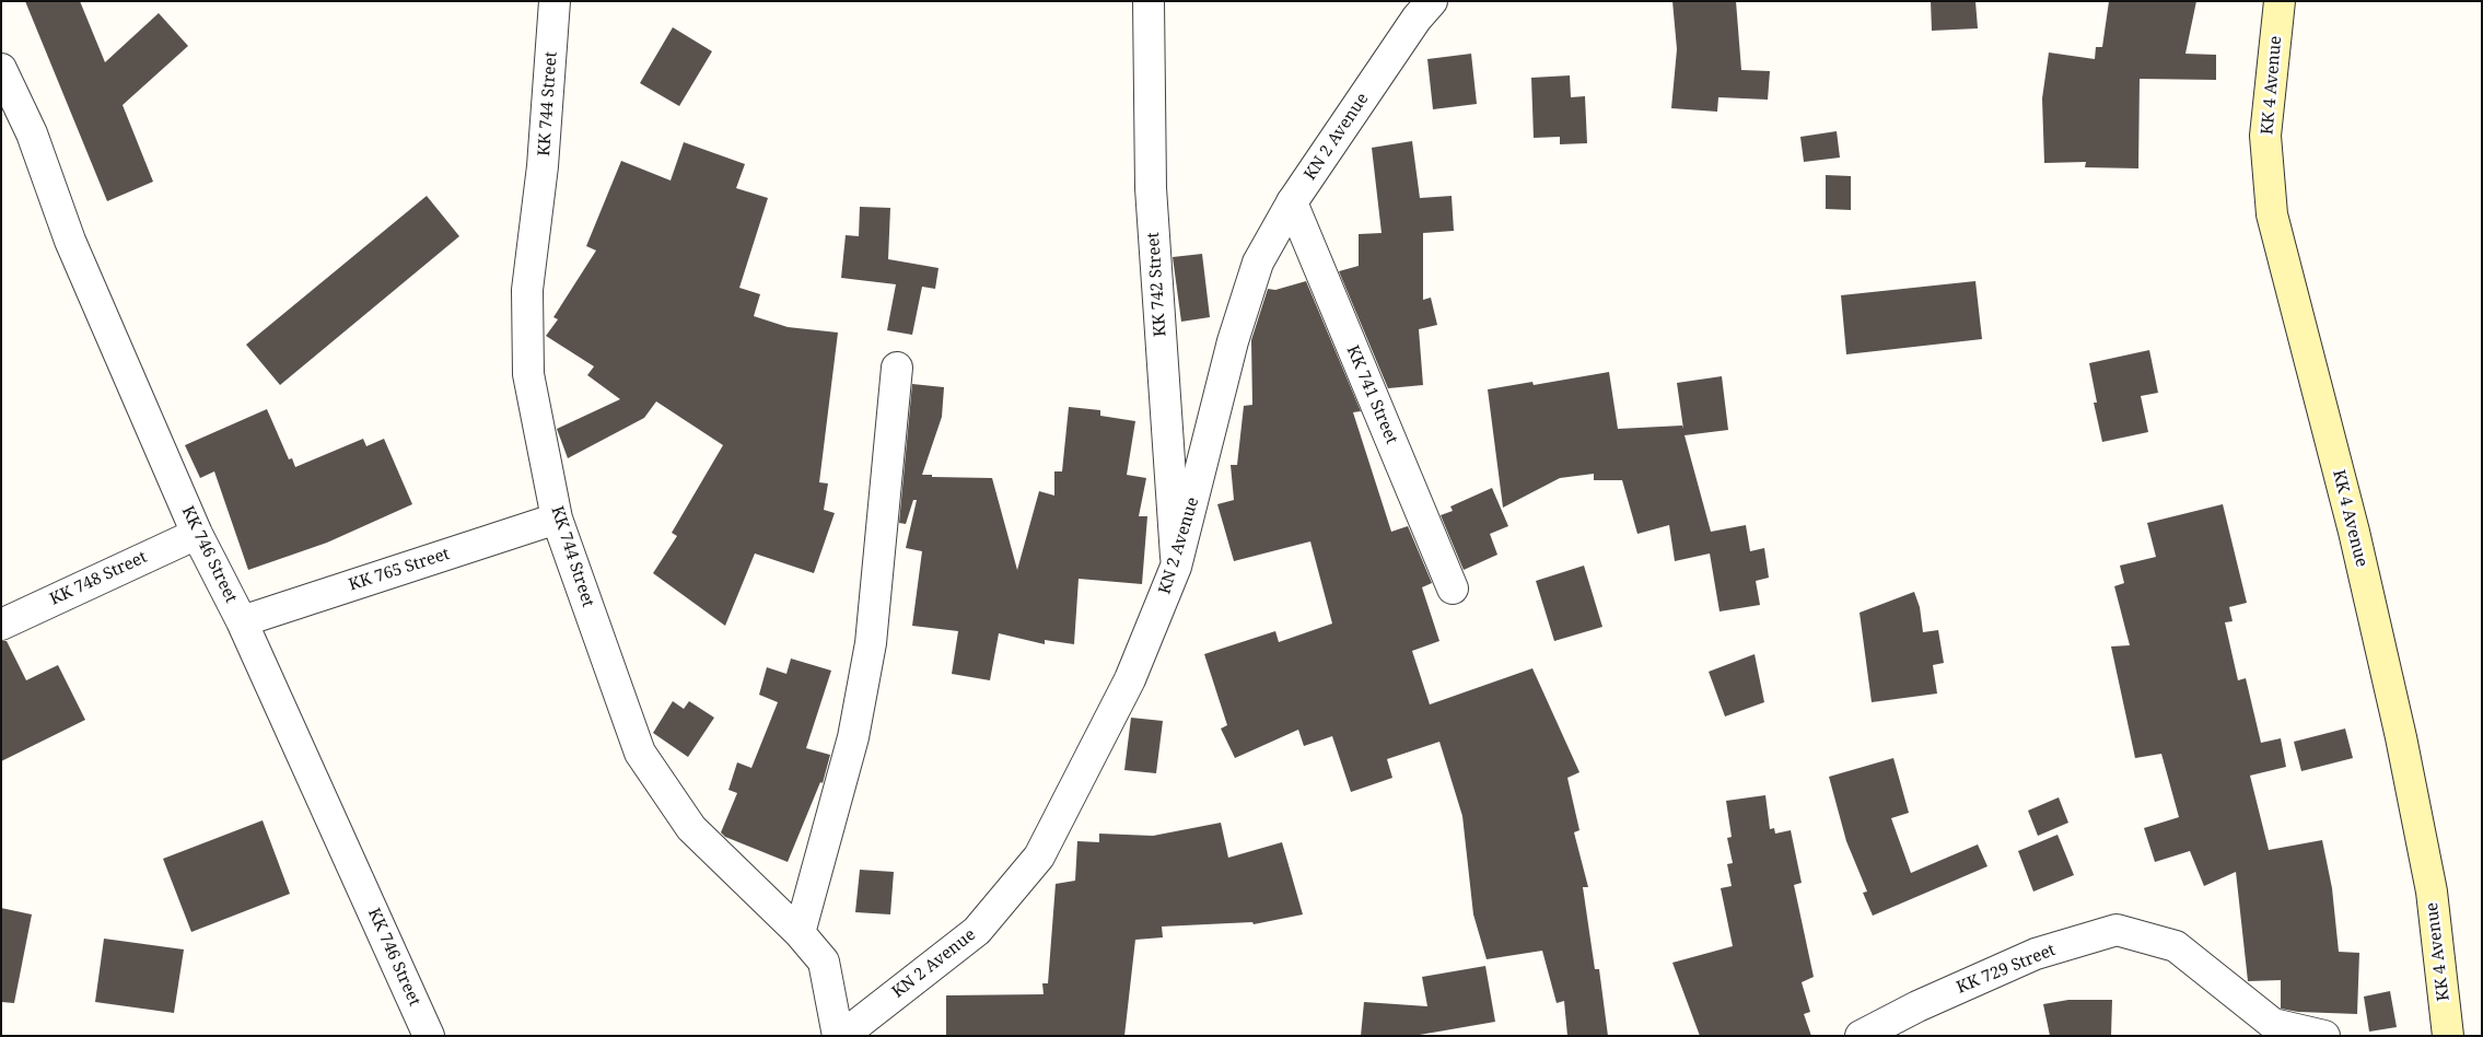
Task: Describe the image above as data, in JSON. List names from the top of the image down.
{
  "streets": {
    "main road": ["KK 4 Avenue"],
    "street": [
      "KK 744 Street",
      "KN 2 Avenue",
      "KK 742 Street",
      "KK 741 Street",
      "KK 746 Street",
      "KK 765 Street",
      "KK 748 Street",
      "KK 729 Street"
    ]
  },
  "crossings": [
    ["KK 744 Street", "KN 2 Avenue"],
    ["KK 744 Street", "KK 765 Street"],
    ["KN 2 Avenue", "KK 742 Street"],
    ["KN 2 Avenue", "KK 741 Street"],
    ["KK 746 Street", "KK 765 Street"],
    ["KK 746 Street", "KK 748 Street"]
  ]
}
